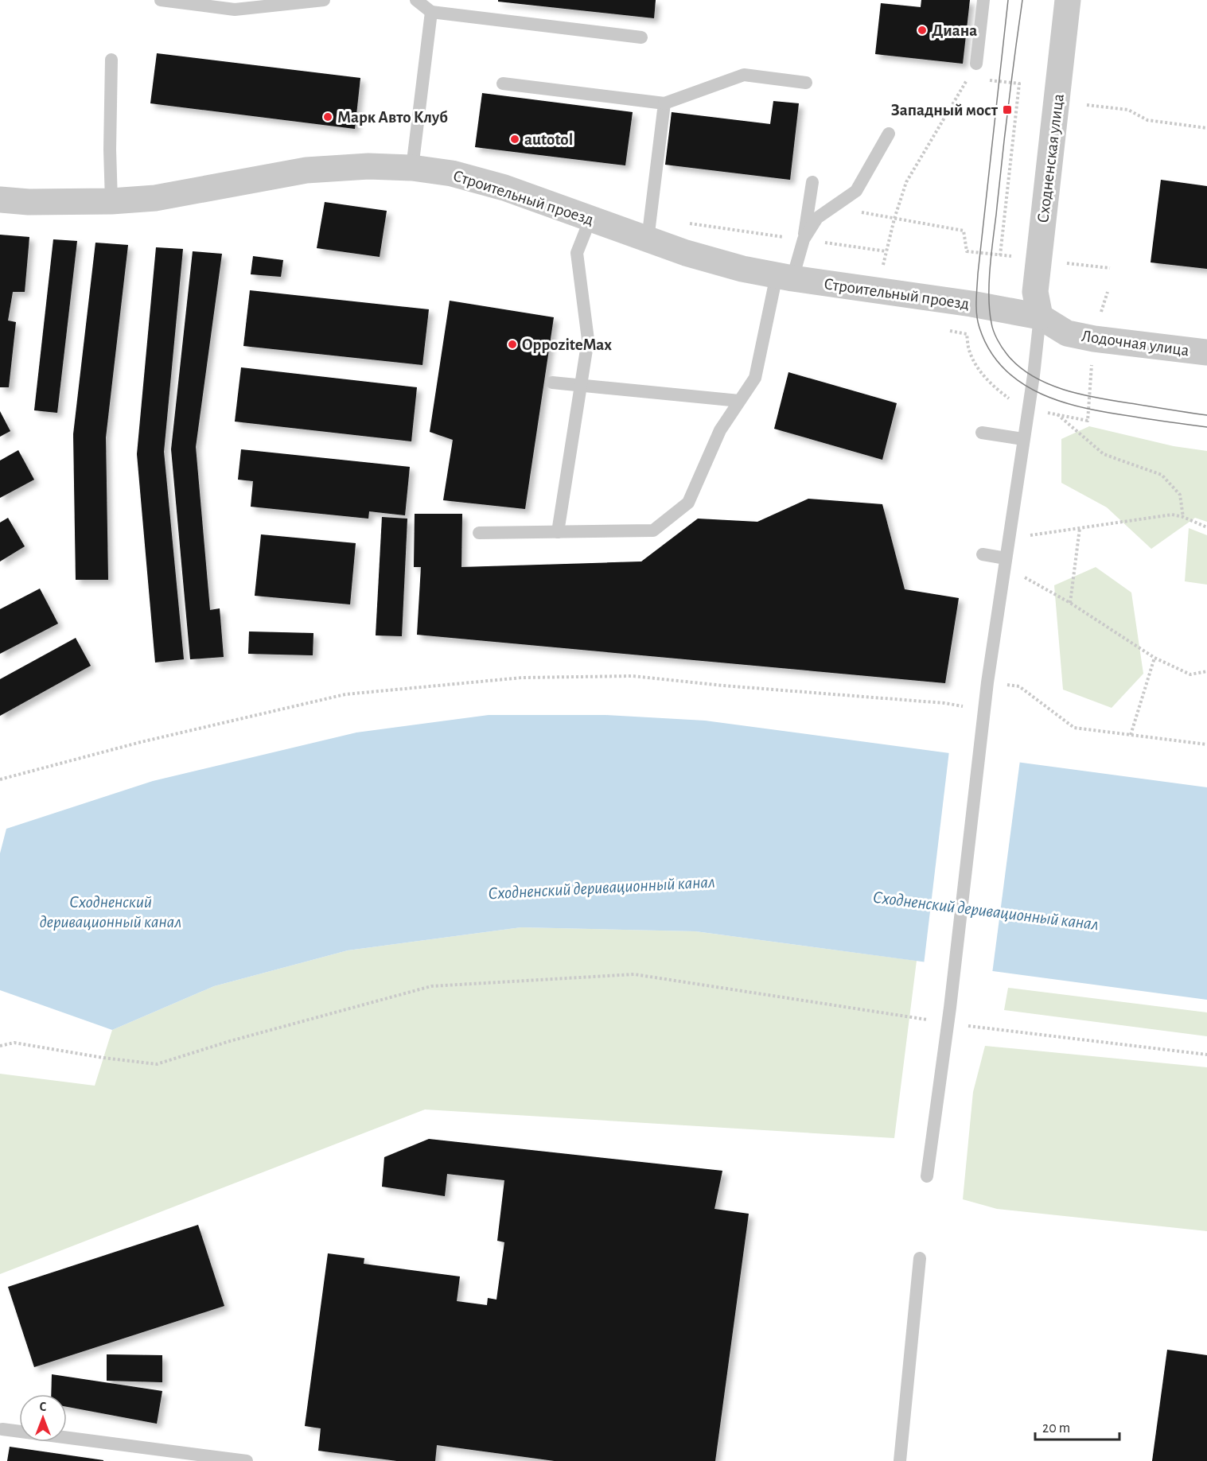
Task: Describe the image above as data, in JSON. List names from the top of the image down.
{
  "streets": {
    "street": ["Сходненская улица", "Строительный проезд", "Лодочная улица"]
  },
  "crossings": [
    ["Сходненская улица", "Строительный проезд"],
    ["Сходненская улица", "Лодочная улица"],
    ["Строительный проезд", "Лодочная улица"]
  ],
  "water": ["Сходненский деривационный канал"],
  "places": {
    "other": [
      "Диана",
      "Марк Авто Клуб",
      "autotol",
      "OppoziteMax"
    ],
    "transit": ["Западный мост"]
  },
  "scale_bar": "20 m",
  "north": "top"
}
